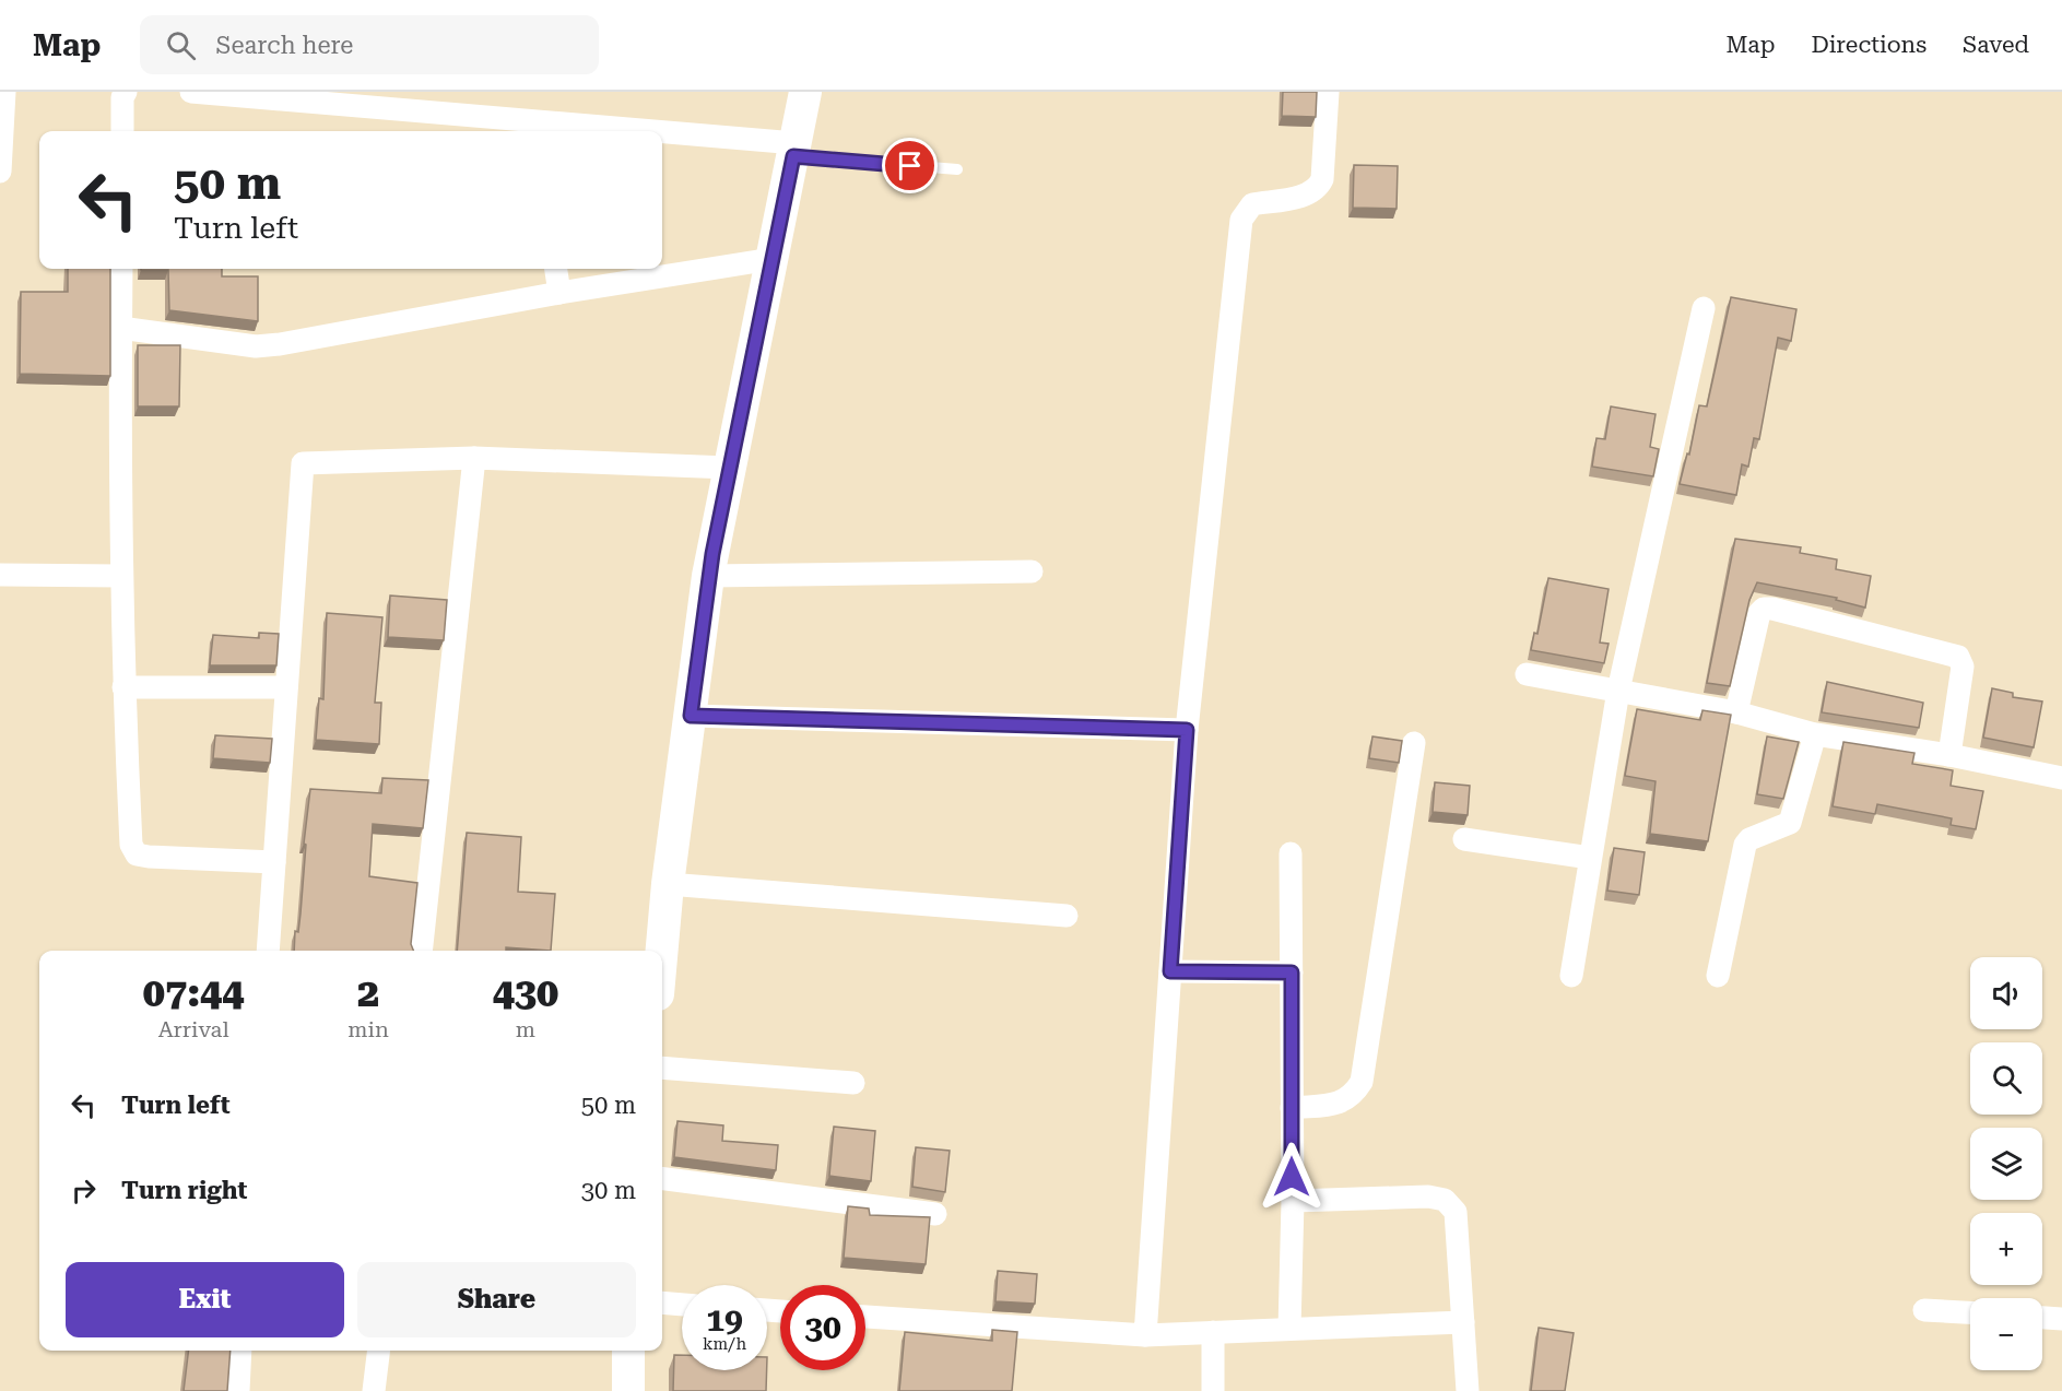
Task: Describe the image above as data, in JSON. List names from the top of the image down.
{
  "page": {
    "header": "Map",
    "search": "Search here",
    "nav": ["Map", "Directions", "Saved"],
    "turn": ["50 m", "Turn left"],
    "eta": [
      "07:44",
      "Arrival",
      "2",
      "min",
      "430",
      "m"
    ],
    "map_buttons": ["+", "−"],
    "list": [
      {
        "name": "Turn left",
        "value": "50 m"
      },
      {
        "name": "Turn right",
        "value": "30 m"
      }
    ],
    "buttons": ["Exit", "Share"],
    "speed": "19 km/h",
    "limit": "30"
  }
}
